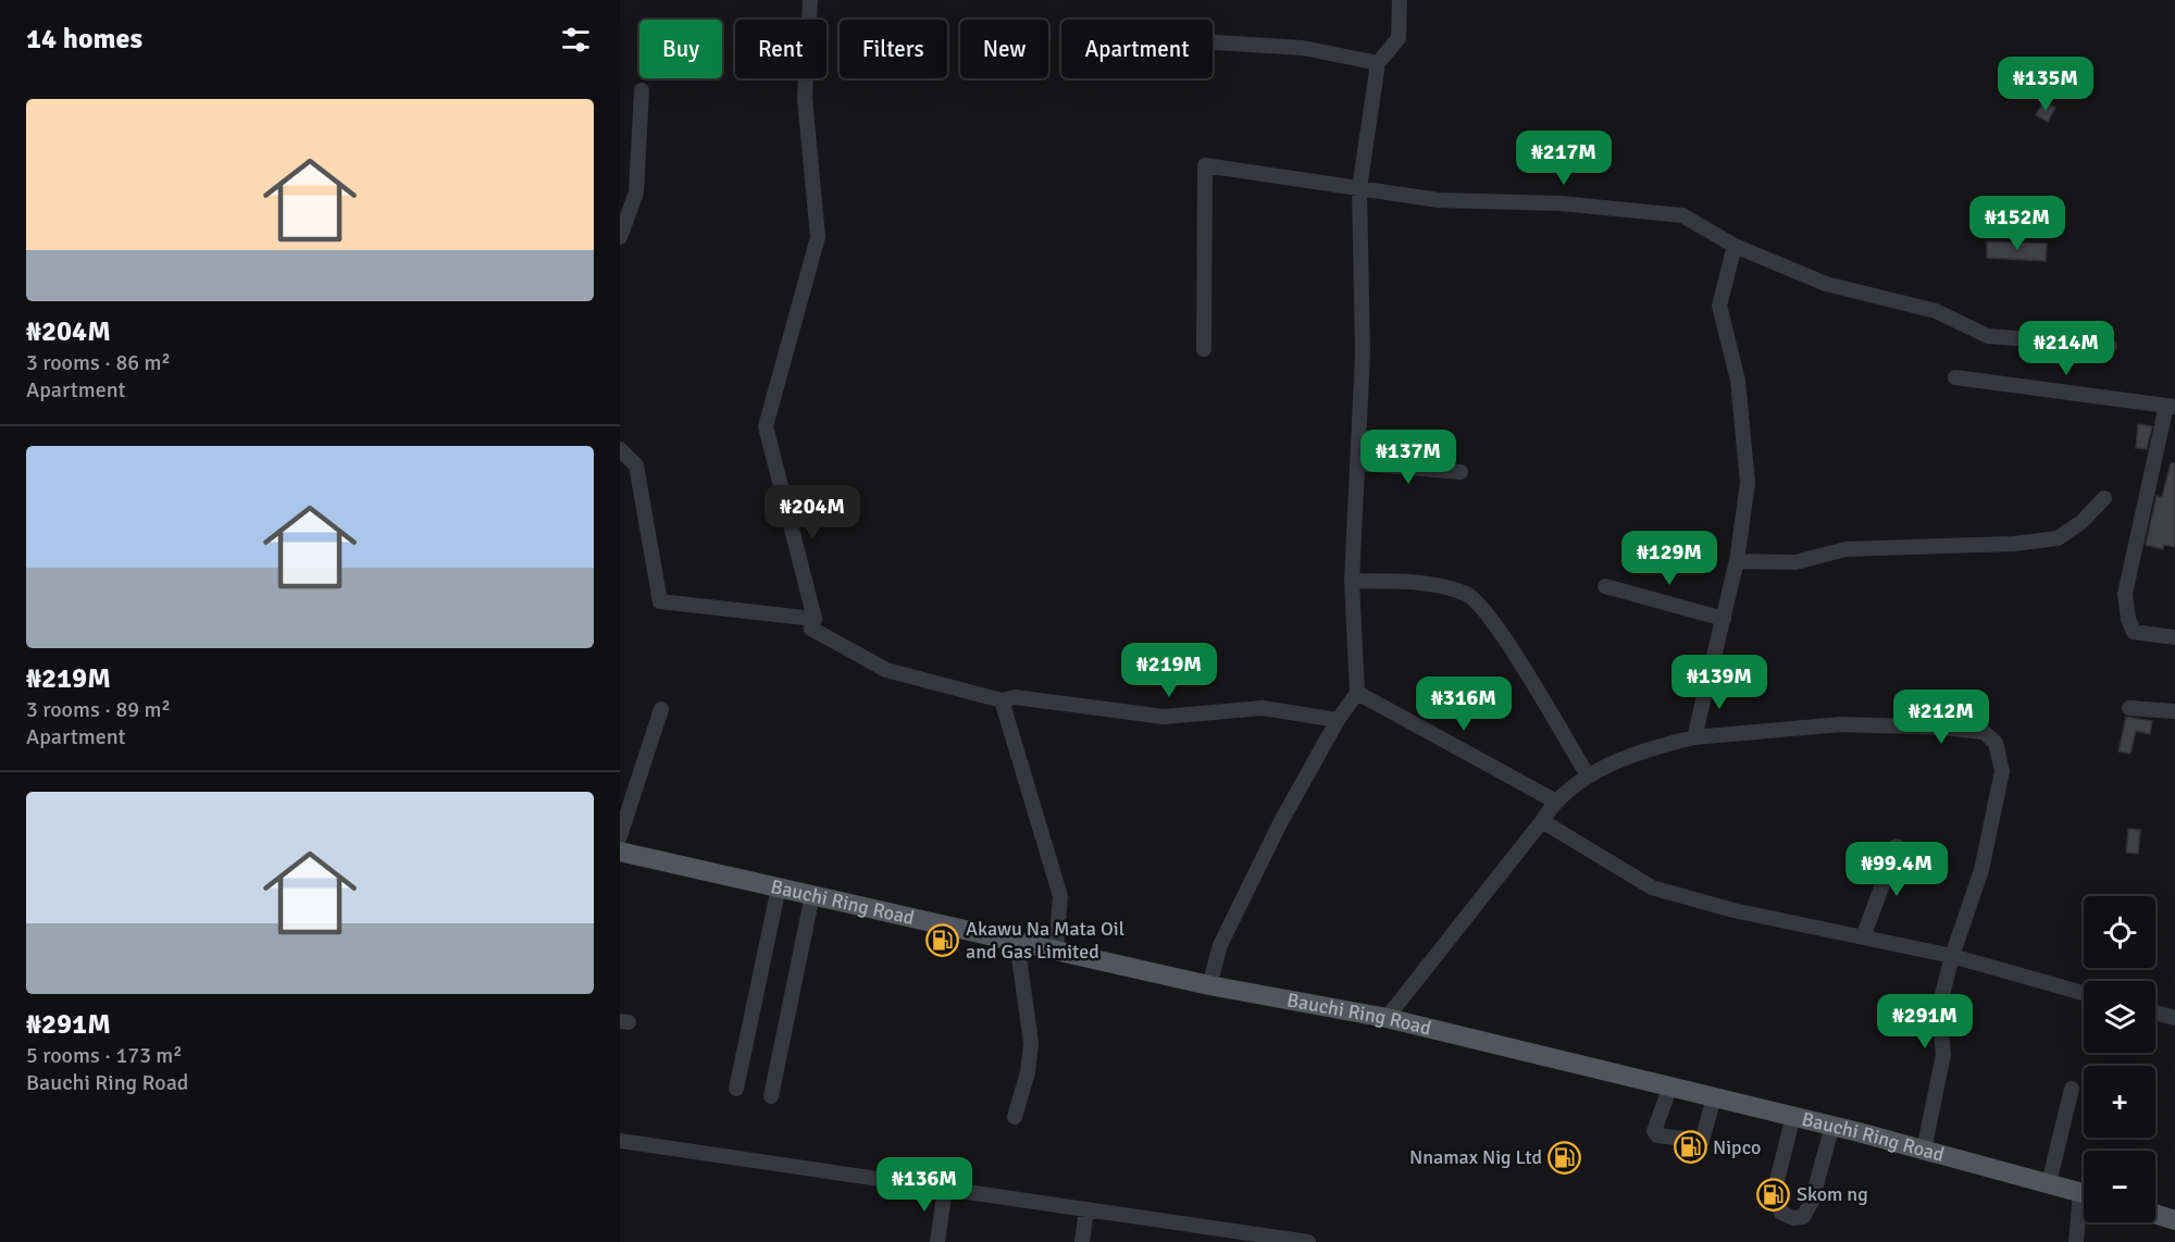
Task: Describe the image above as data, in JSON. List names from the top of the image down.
{
  "streets": {
    "main road": ["Bauchi Ring Road"]
  },
  "places": {
    "fuel station": [
      "Akawu Na Mata Oil and Gas Limited",
      "Nipco",
      "Nnamax Nig Ltd",
      "Skom ng"
    ]
  },
  "page": {
    "heading": "14 homes",
    "chip": [
      "Buy",
      "Rent",
      "Filters",
      "New",
      "Apartment"
    ],
    "price": [
      "₦135M",
      "₦217M",
      "₦152M",
      "₦214M",
      "₦137M",
      "₦204M",
      "₦129M",
      "₦219M",
      "₦139M",
      "₦316M",
      "₦212M",
      "₦99.4M",
      "₦291M",
      "₦136M"
    ],
    "list": [
      {
        "name": "₦204M",
        "note": "3 rooms · 86 m² · Apartment"
      },
      {
        "name": "₦219M",
        "note": "3 rooms · 89 m² · Apartment"
      },
      {
        "name": "₦291M",
        "note": "5 rooms · 173 m² · Bauchi Ring Road"
      }
    ],
    "map_buttons": ["+", "−"]
  }
}
